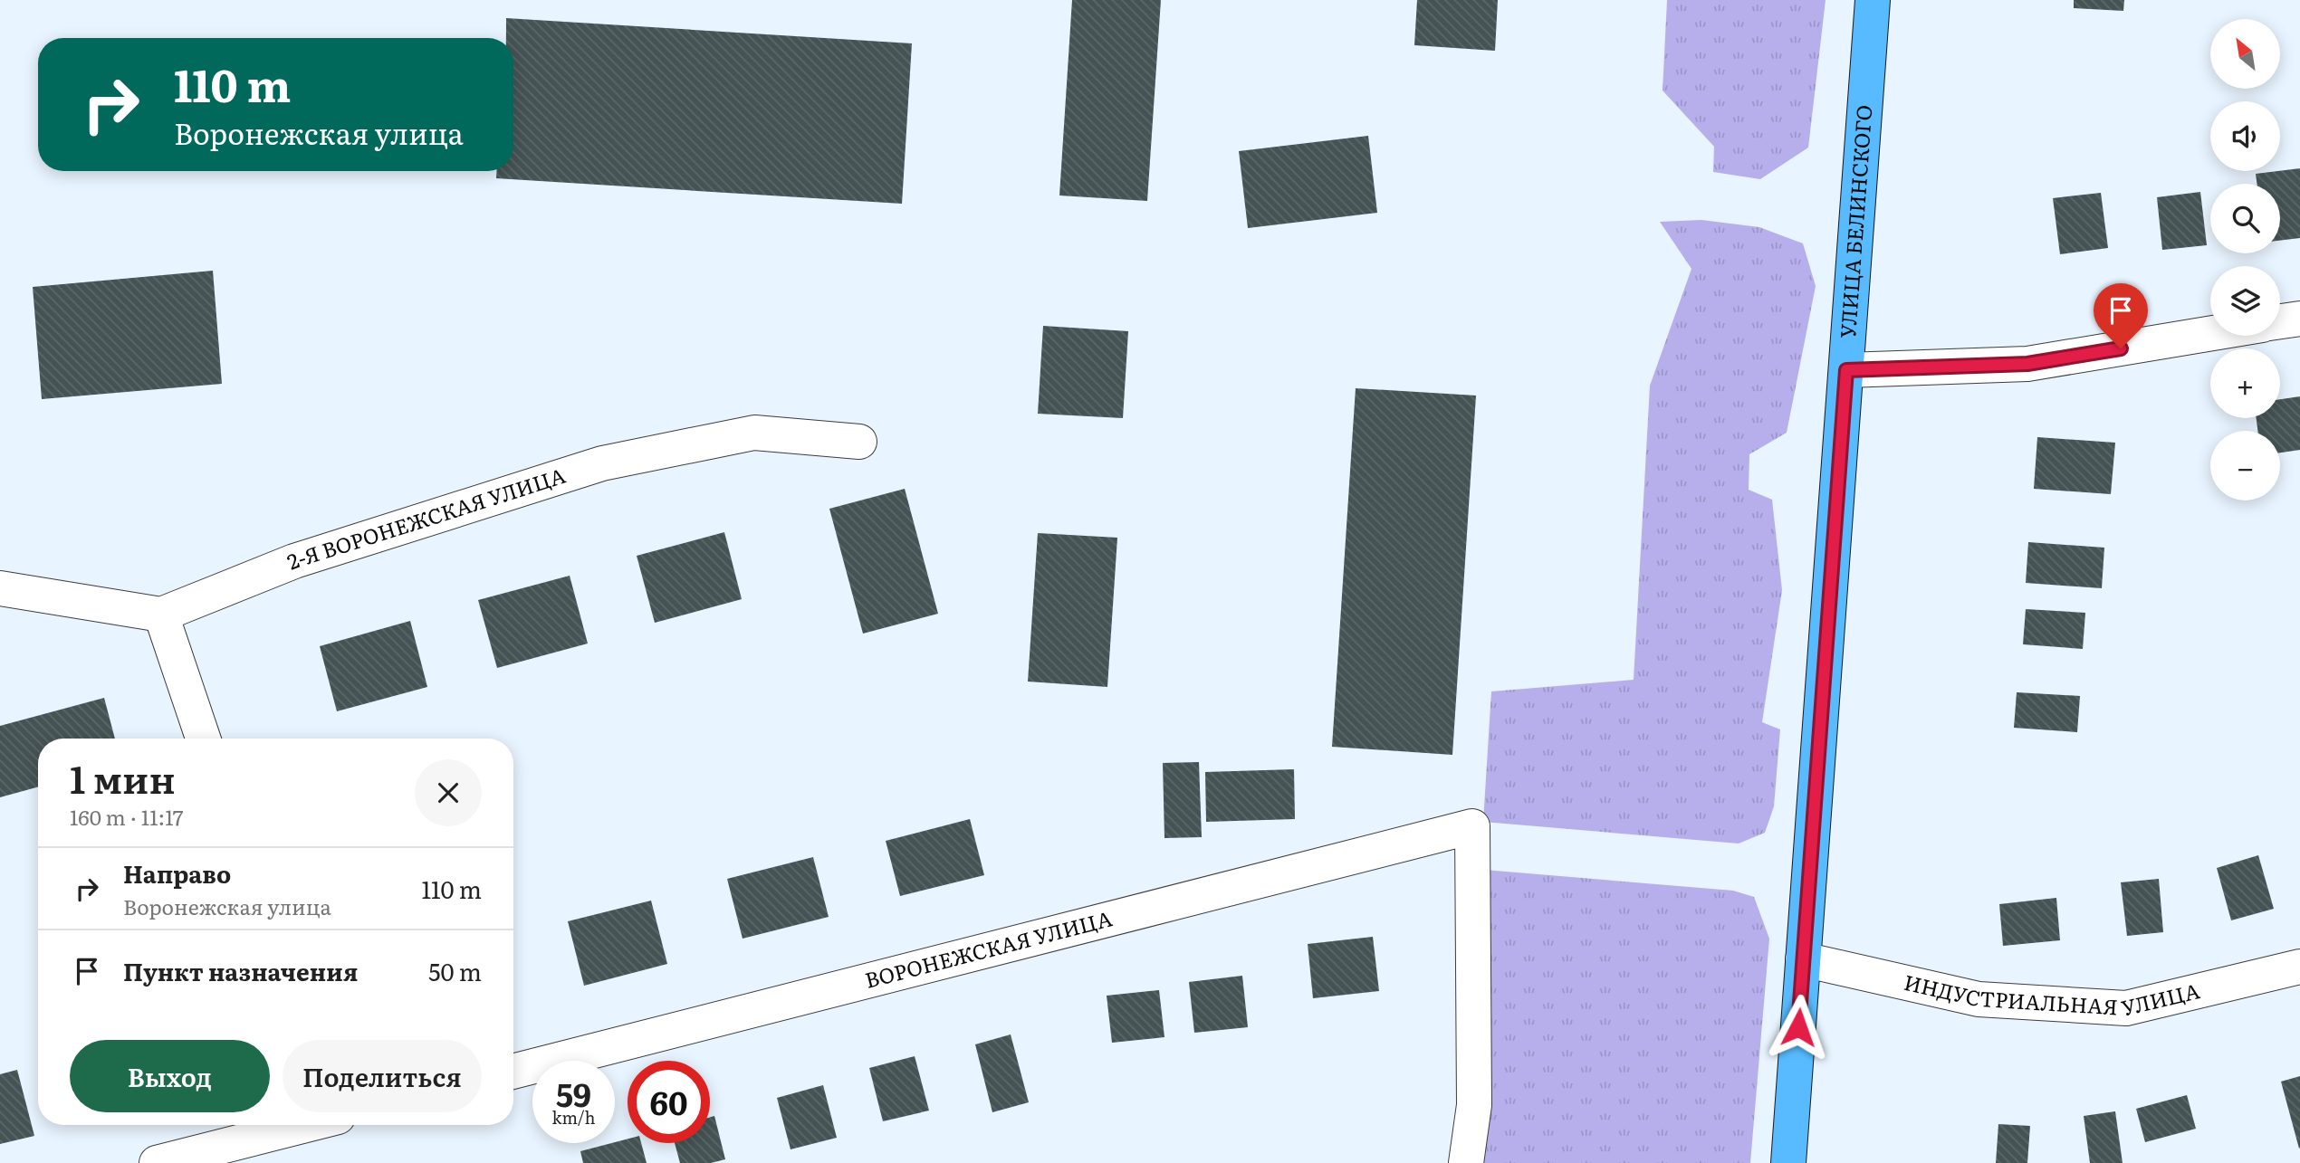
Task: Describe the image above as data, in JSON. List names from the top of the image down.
{
  "streets": {
    "main road": ["УЛИЦА БЕЛИНСКОГО"],
    "street": ["2-Я ВОРОНЕЖСКАЯ УЛИЦА", "ВОРОНЕЖСКАЯ УЛИЦА", "ИНДУСТРИАЛЬНАЯ УЛИЦА"]
  },
  "crossings": [
    ["УЛИЦА БЕЛИНСКОГО", "ИНДУСТРИАЛЬНАЯ УЛИЦА"]
  ],
  "north": "top left",
  "page": {
    "map_buttons": ["+", "−"],
    "turn": ["110 m", "Воронежская улица"],
    "heading": ["1 мин", "160 m · 11:17"],
    "list": [
      {
        "name": "Направо",
        "note": "Воронежская улица",
        "value": "110 m"
      },
      {
        "name": "Пункт назначения",
        "value": "50 m"
      }
    ],
    "buttons": ["Выход", "Поделиться"],
    "speed": "59 km/h",
    "limit": "60"
  }
}
